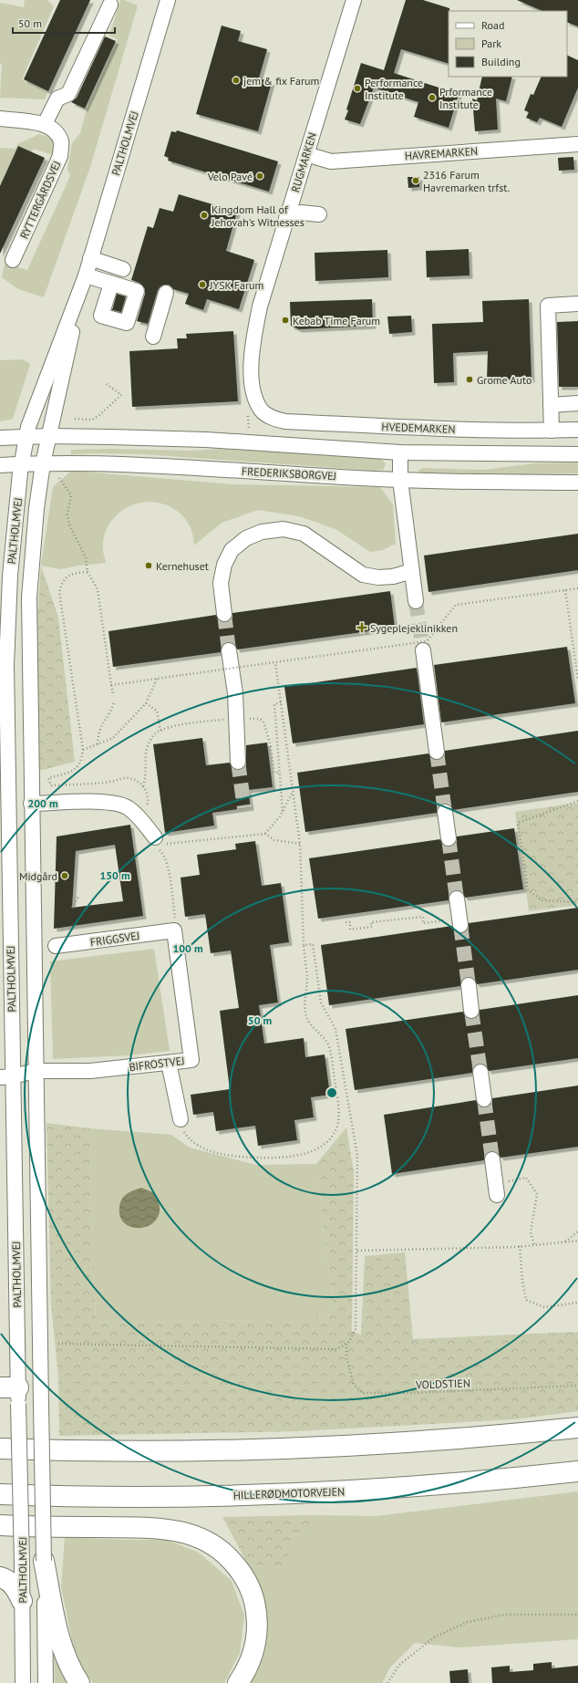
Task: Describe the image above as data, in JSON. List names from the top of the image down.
{
  "streets": {
    "highway": ["HILLERØDMOTORVEJEN"],
    "street": [
      "PALTHOLMVEJ",
      "HAVREMARKEN",
      "RUGMARKEN",
      "RYTTERGÅRDSVEJ",
      "HVEDEMARKEN",
      "FREDERIKSBORGVEJ",
      "FRIGGSVEJ",
      "BIFROSTVEJ"
    ],
    "path": ["VOLDSTIEN"]
  },
  "crossings": [
    ["PALTHOLMVEJ", "FREDERIKSBORGVEJ"],
    ["PALTHOLMVEJ", "BIFROSTVEJ"],
    ["HAVREMARKEN", "RUGMARKEN"],
    ["RUGMARKEN", "HVEDEMARKEN"],
    ["FRIGGSVEJ", "BIFROSTVEJ"]
  ],
  "places": {
    "other": [
      "jem & fix Farum",
      "Performance Institute",
      "Prformance Institute",
      "Velo Pavé",
      "2316 Farum Havremarken trfst.",
      "Kingdom Hall of Jehovah's Witnesses",
      "JYSK Farum",
      "Kebab Time Farum",
      "Grome Auto",
      "Kernehuset",
      "Midgård"
    ],
    "health": ["Sygeplejeklinikken"]
  },
  "legend": ["Road", "Park", "Building"],
  "scale_bar": "50 m",
  "rings": [
    "200 m",
    "150 m",
    "100 m",
    "50 m"
  ]
}
